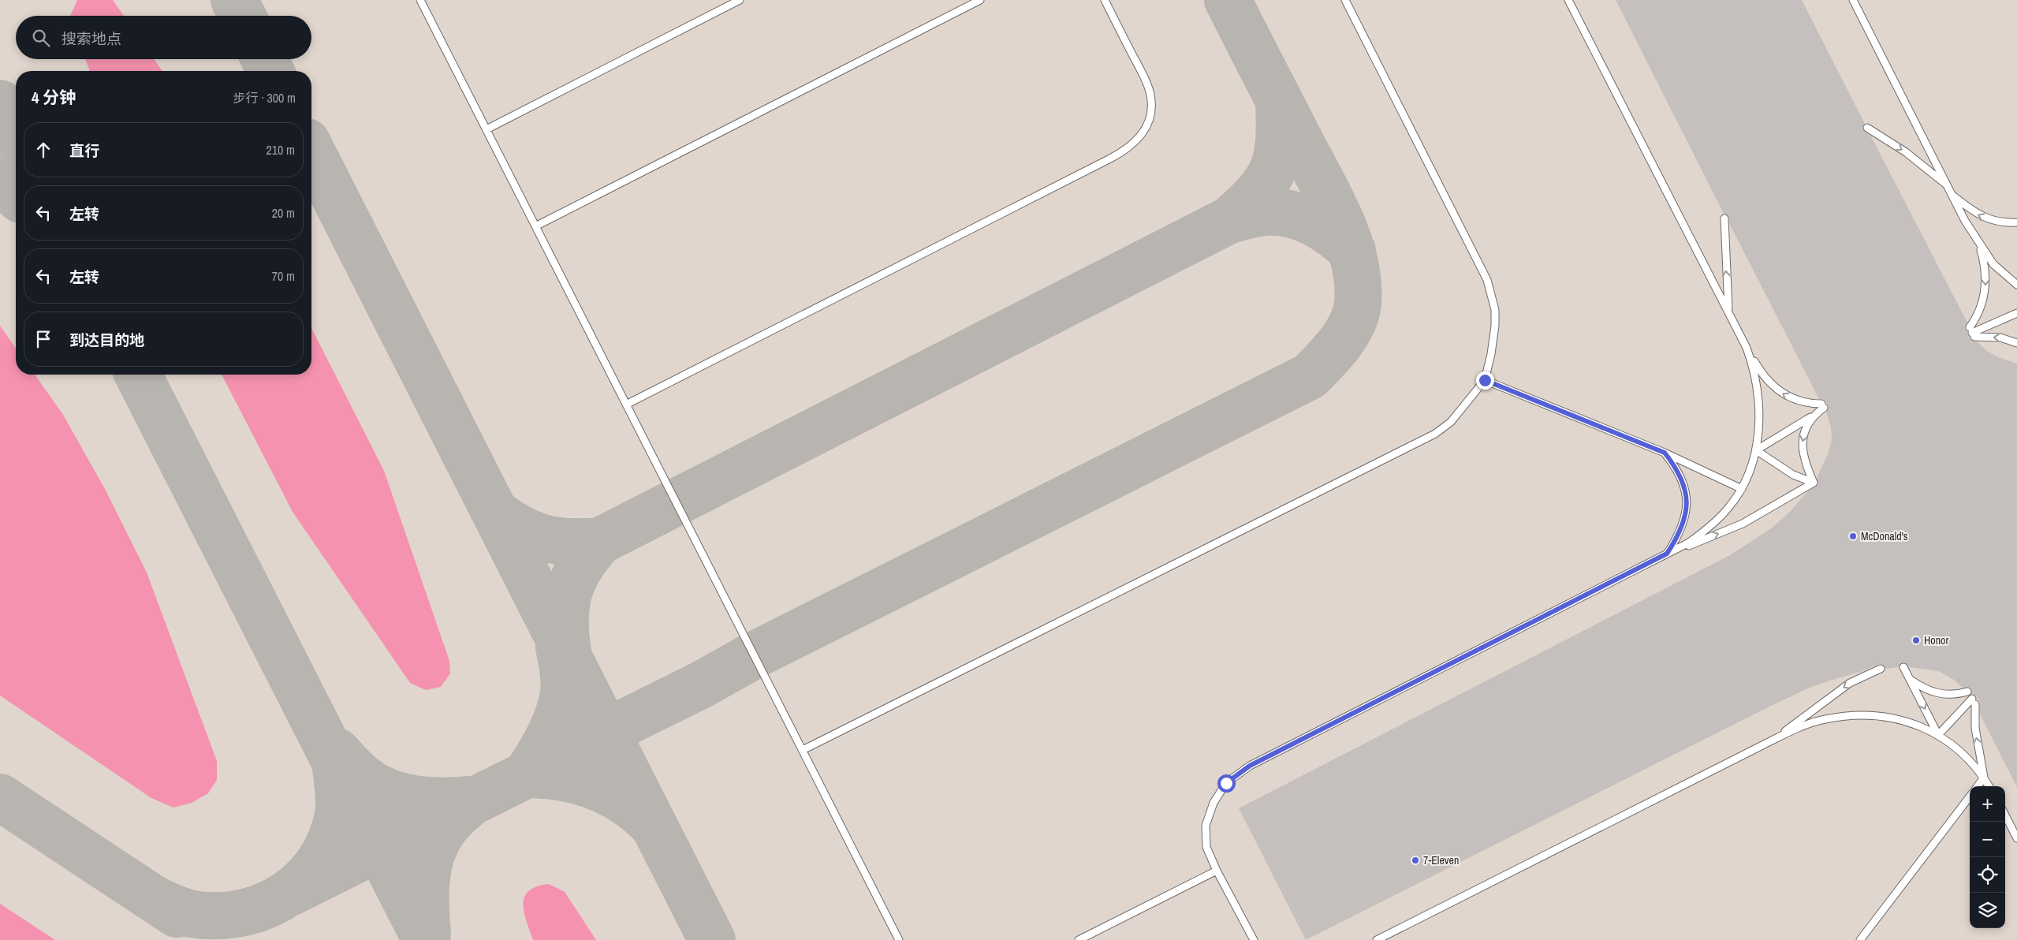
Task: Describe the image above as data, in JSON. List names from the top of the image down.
{
  "places": ["McDonald's", "Honor", "7-Eleven"],
  "page": {
    "search": "搜索地点",
    "heading": ["4 分钟", "步行 · 300 m"],
    "list": [
      ["直行", "210 m"],
      ["左转", "20 m"],
      ["左转", "70 m"],
      "到达目的地"
    ],
    "map_buttons": ["+", "−"]
  }
}
